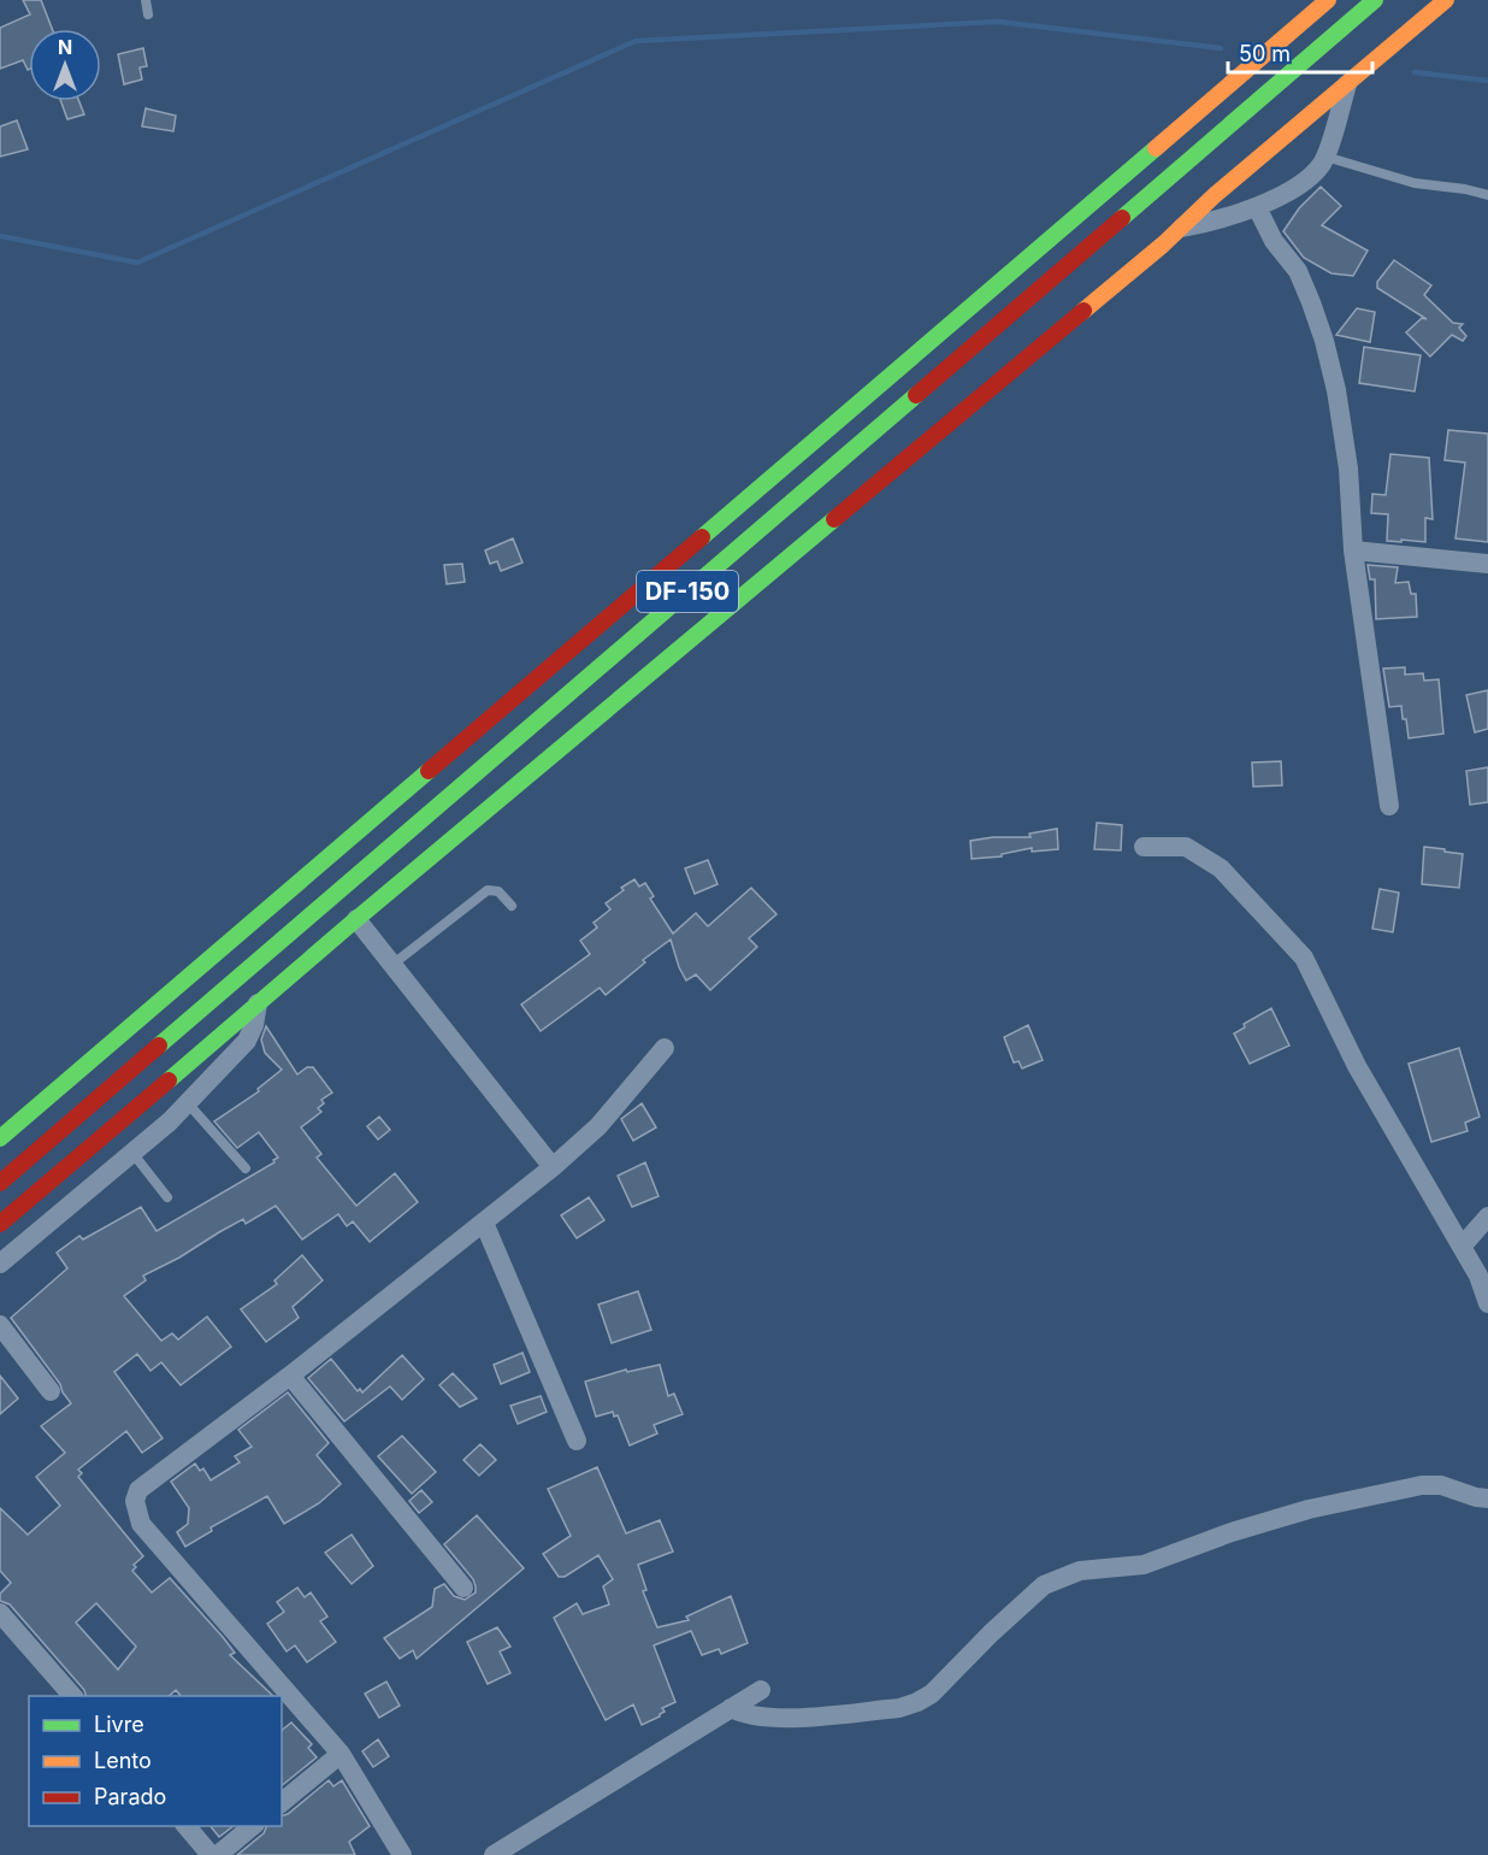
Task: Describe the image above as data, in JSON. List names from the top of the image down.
{
  "streets": {
    "main road": ["DF-150"]
  },
  "legend": ["Livre", "Lento", "Parado"],
  "scale_bar": "50 m",
  "north": "top"
}
